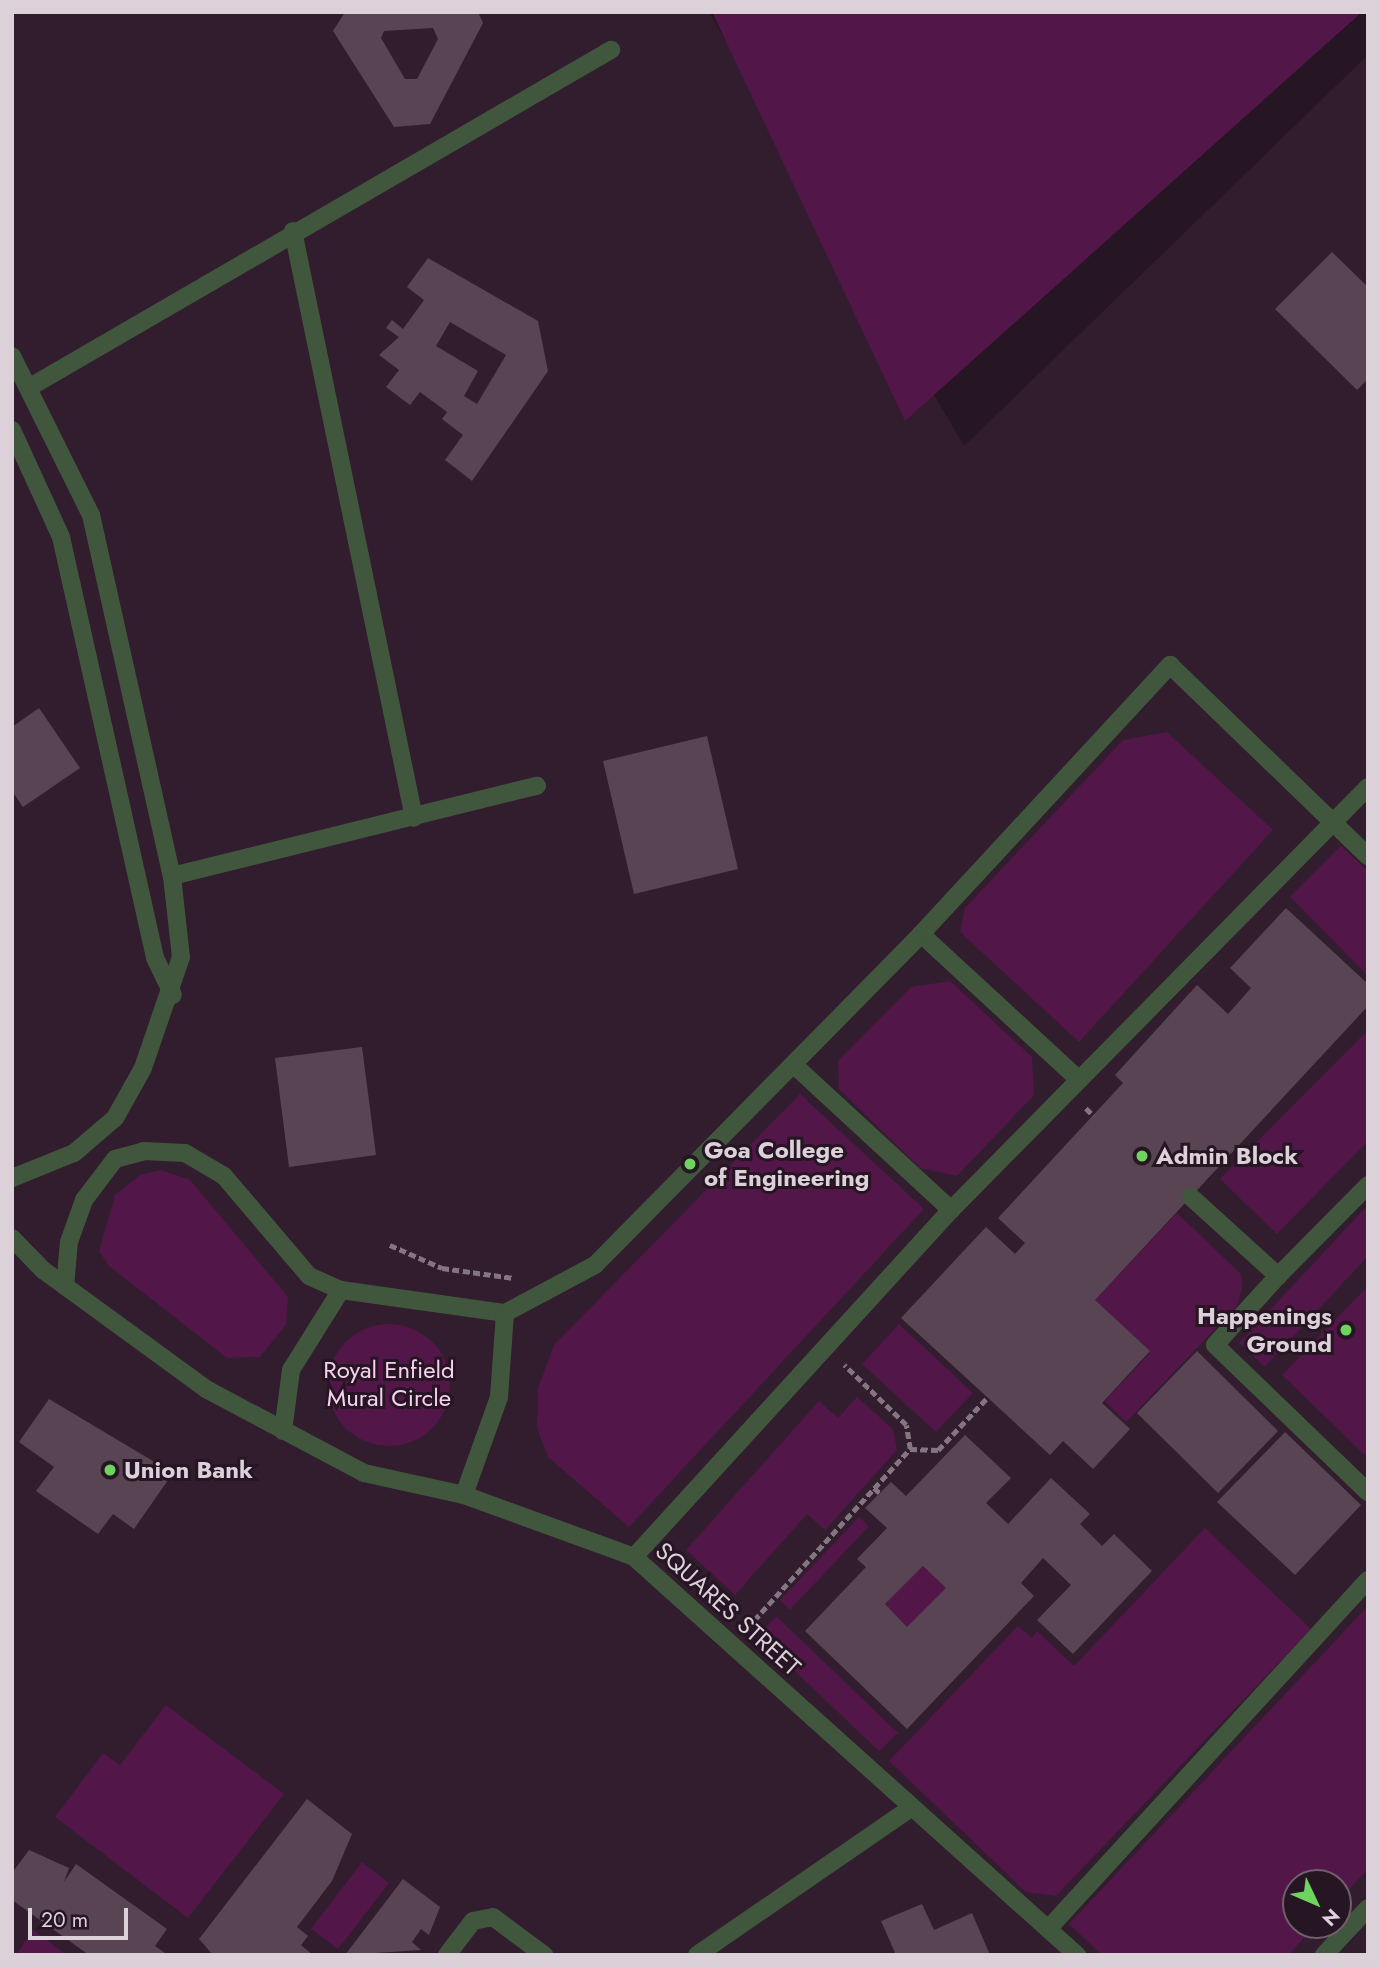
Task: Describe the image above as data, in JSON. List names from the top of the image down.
{
  "streets": {
    "lane": ["SQUARES STREET"]
  },
  "parks": ["Royal Enfield Mural Circle"],
  "places": [
    "Admin Block",
    "Goa College of Engineering",
    "Happenings Ground",
    "Union Bank"
  ],
  "scale_bar": "20 m",
  "north": "bottom right"
}
